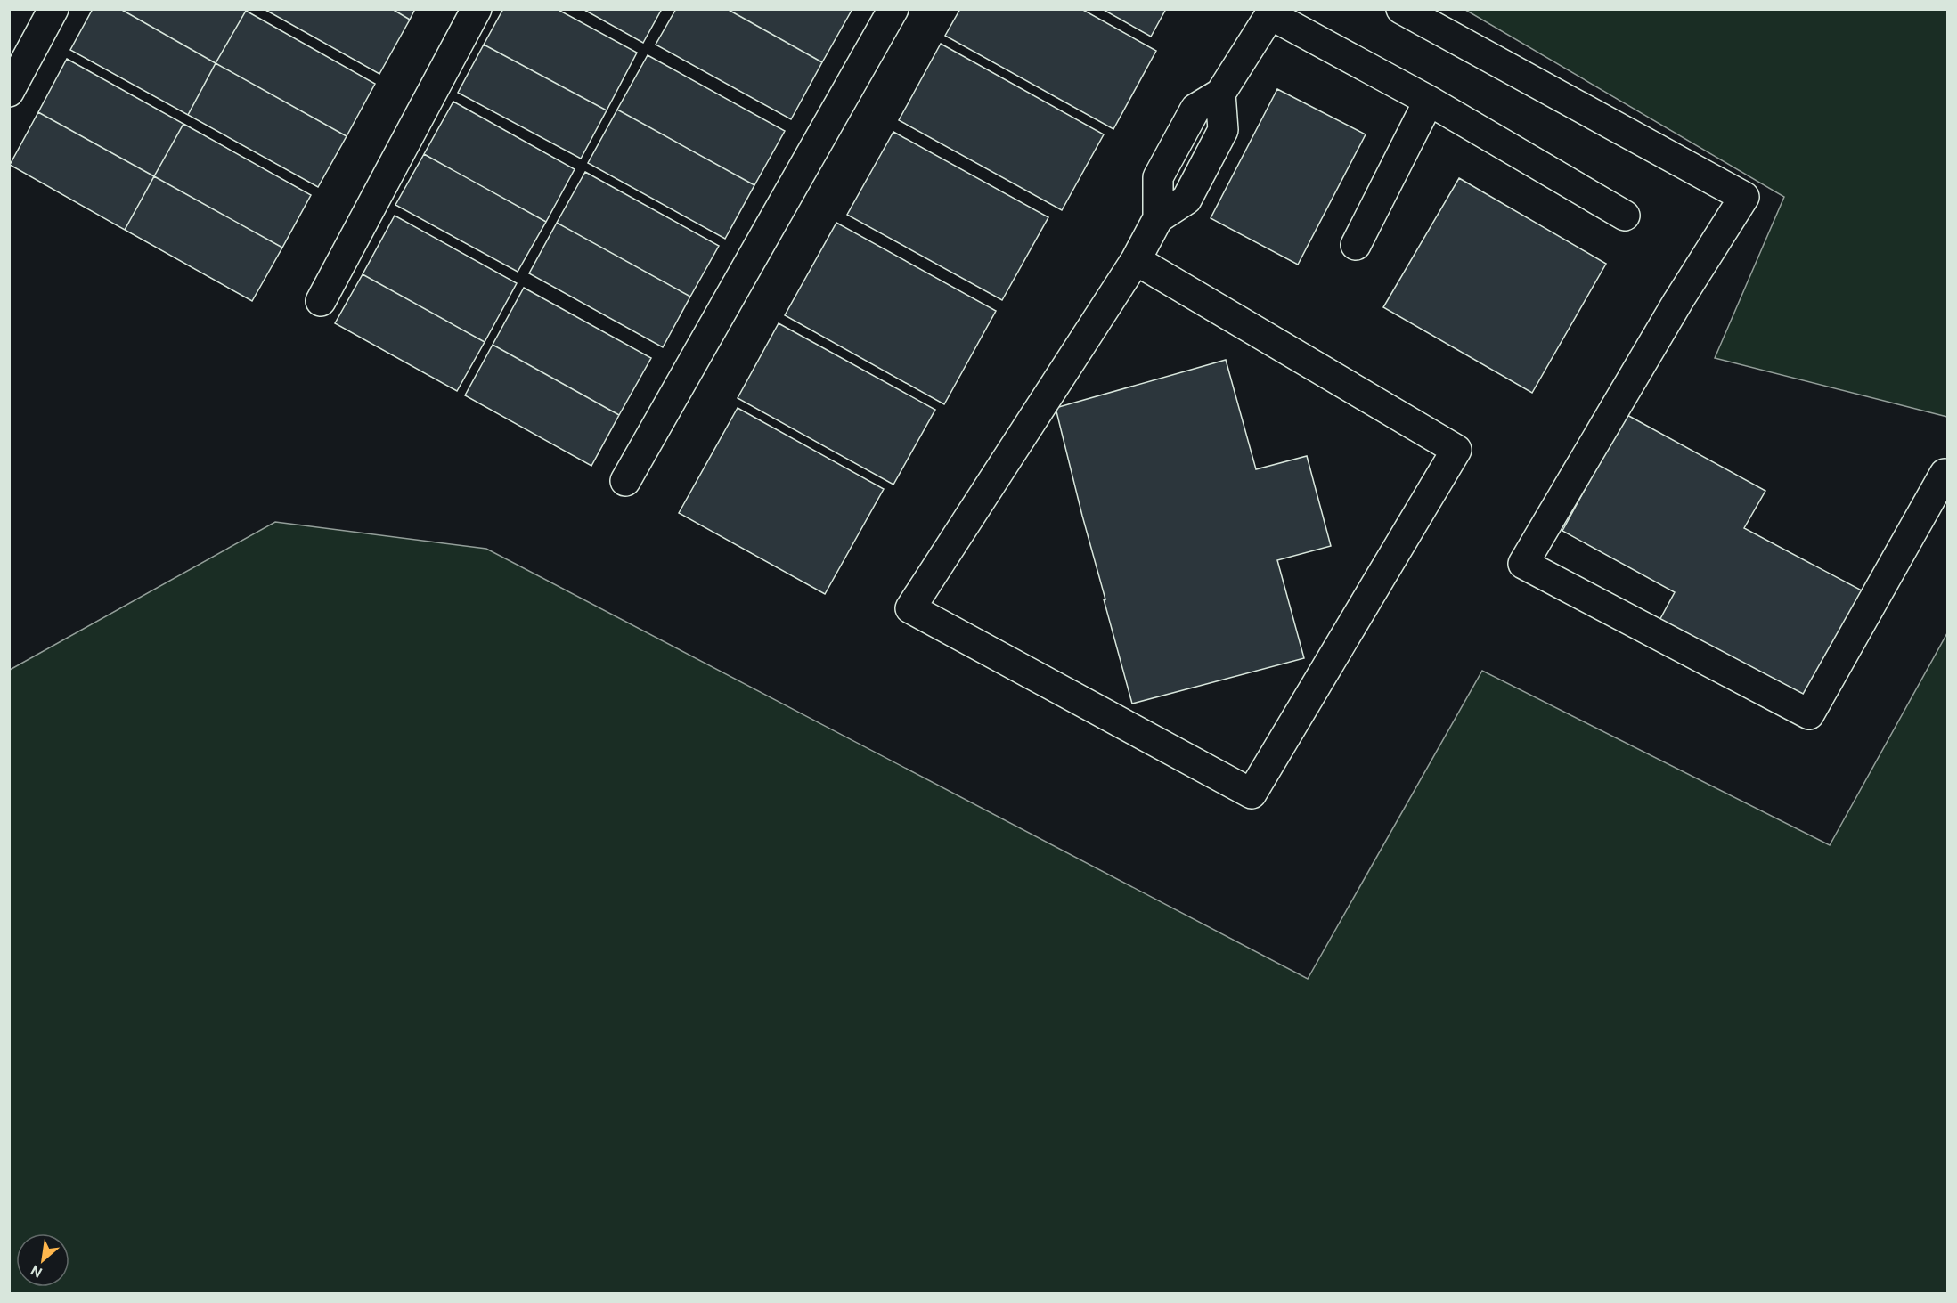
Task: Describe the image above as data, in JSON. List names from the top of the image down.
{
  "north": "bottom left"
}
